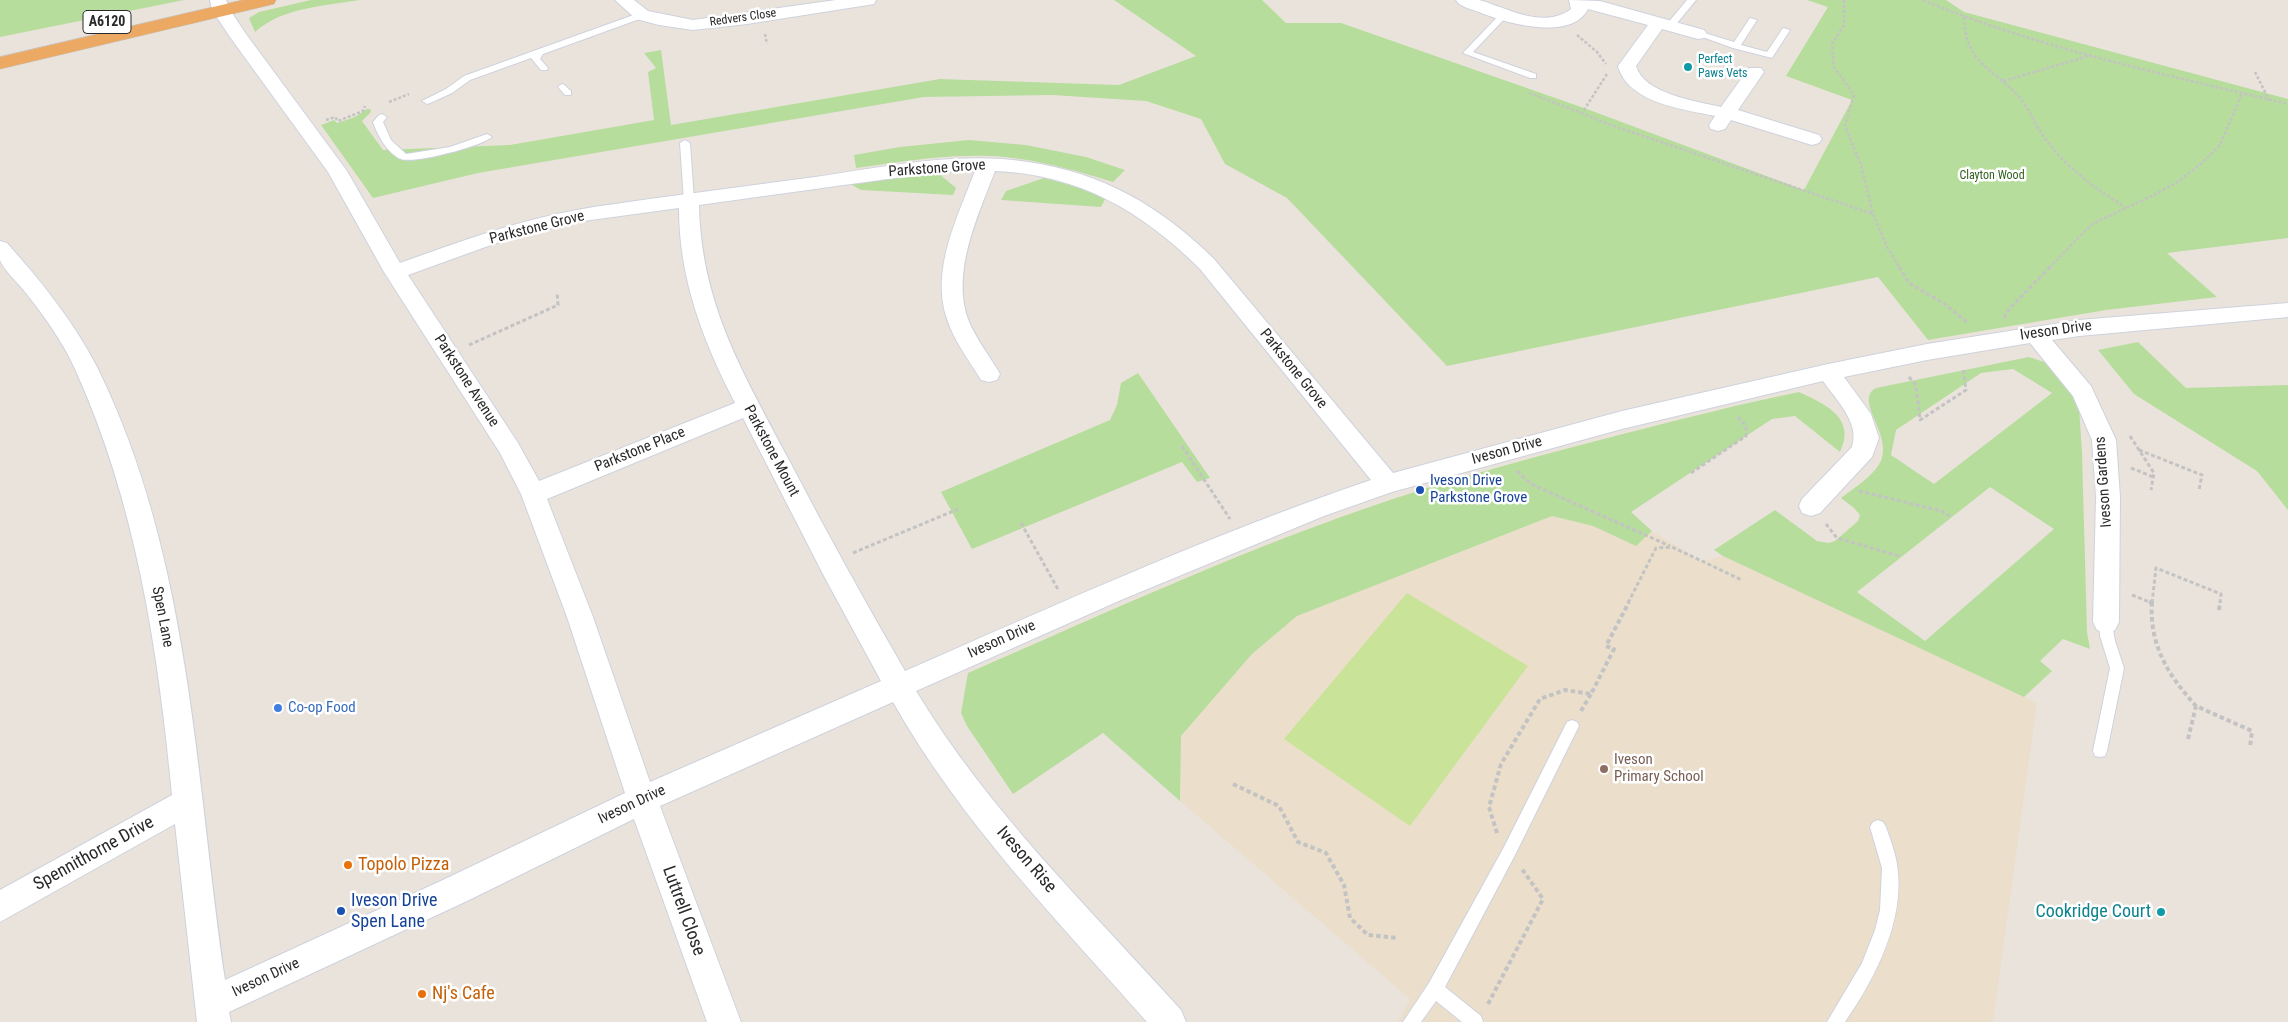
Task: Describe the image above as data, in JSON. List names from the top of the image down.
{
  "streets": {
    "highway": ["A6120"],
    "street": [
      "Redvers Close",
      "Parkstone Grove",
      "Iveson Drive",
      "Parkstone Avenue",
      "Parkstone Place",
      "Parkstone Mount",
      "Iveson Gardens",
      "Spen Lane",
      "Spennithorne Drive",
      "Iveson Rise",
      "Luttrell Close"
    ]
  },
  "crossings": [
    ["A6120", "Parkstone Avenue"],
    ["Parkstone Grove", "Iveson Drive"],
    ["Parkstone Grove", "Parkstone Avenue"],
    ["Parkstone Grove", "Parkstone Mount"],
    ["Iveson Drive", "Parkstone Avenue"],
    ["Iveson Drive", "Parkstone Mount"],
    ["Iveson Drive", "Iveson Gardens"],
    ["Iveson Drive", "Spen Lane"],
    ["Iveson Drive", "Iveson Rise"],
    ["Iveson Drive", "Luttrell Close"],
    ["Parkstone Avenue", "Parkstone Place"],
    ["Parkstone Avenue", "Luttrell Close"],
    ["Parkstone Place", "Parkstone Mount"],
    ["Parkstone Mount", "Iveson Rise"],
    ["Spen Lane", "Spennithorne Drive"]
  ],
  "parks": ["Clayton Wood"],
  "places": [
    "Perfect Paws Vets",
    "Iveson Drive Parkstone Grove",
    "Co-op Food",
    "Iveson Primary School",
    "Topolo Pizza",
    "Iveson Drive Spen Lane",
    "Cookridge Court",
    "Nj's Cafe"
  ]
}
